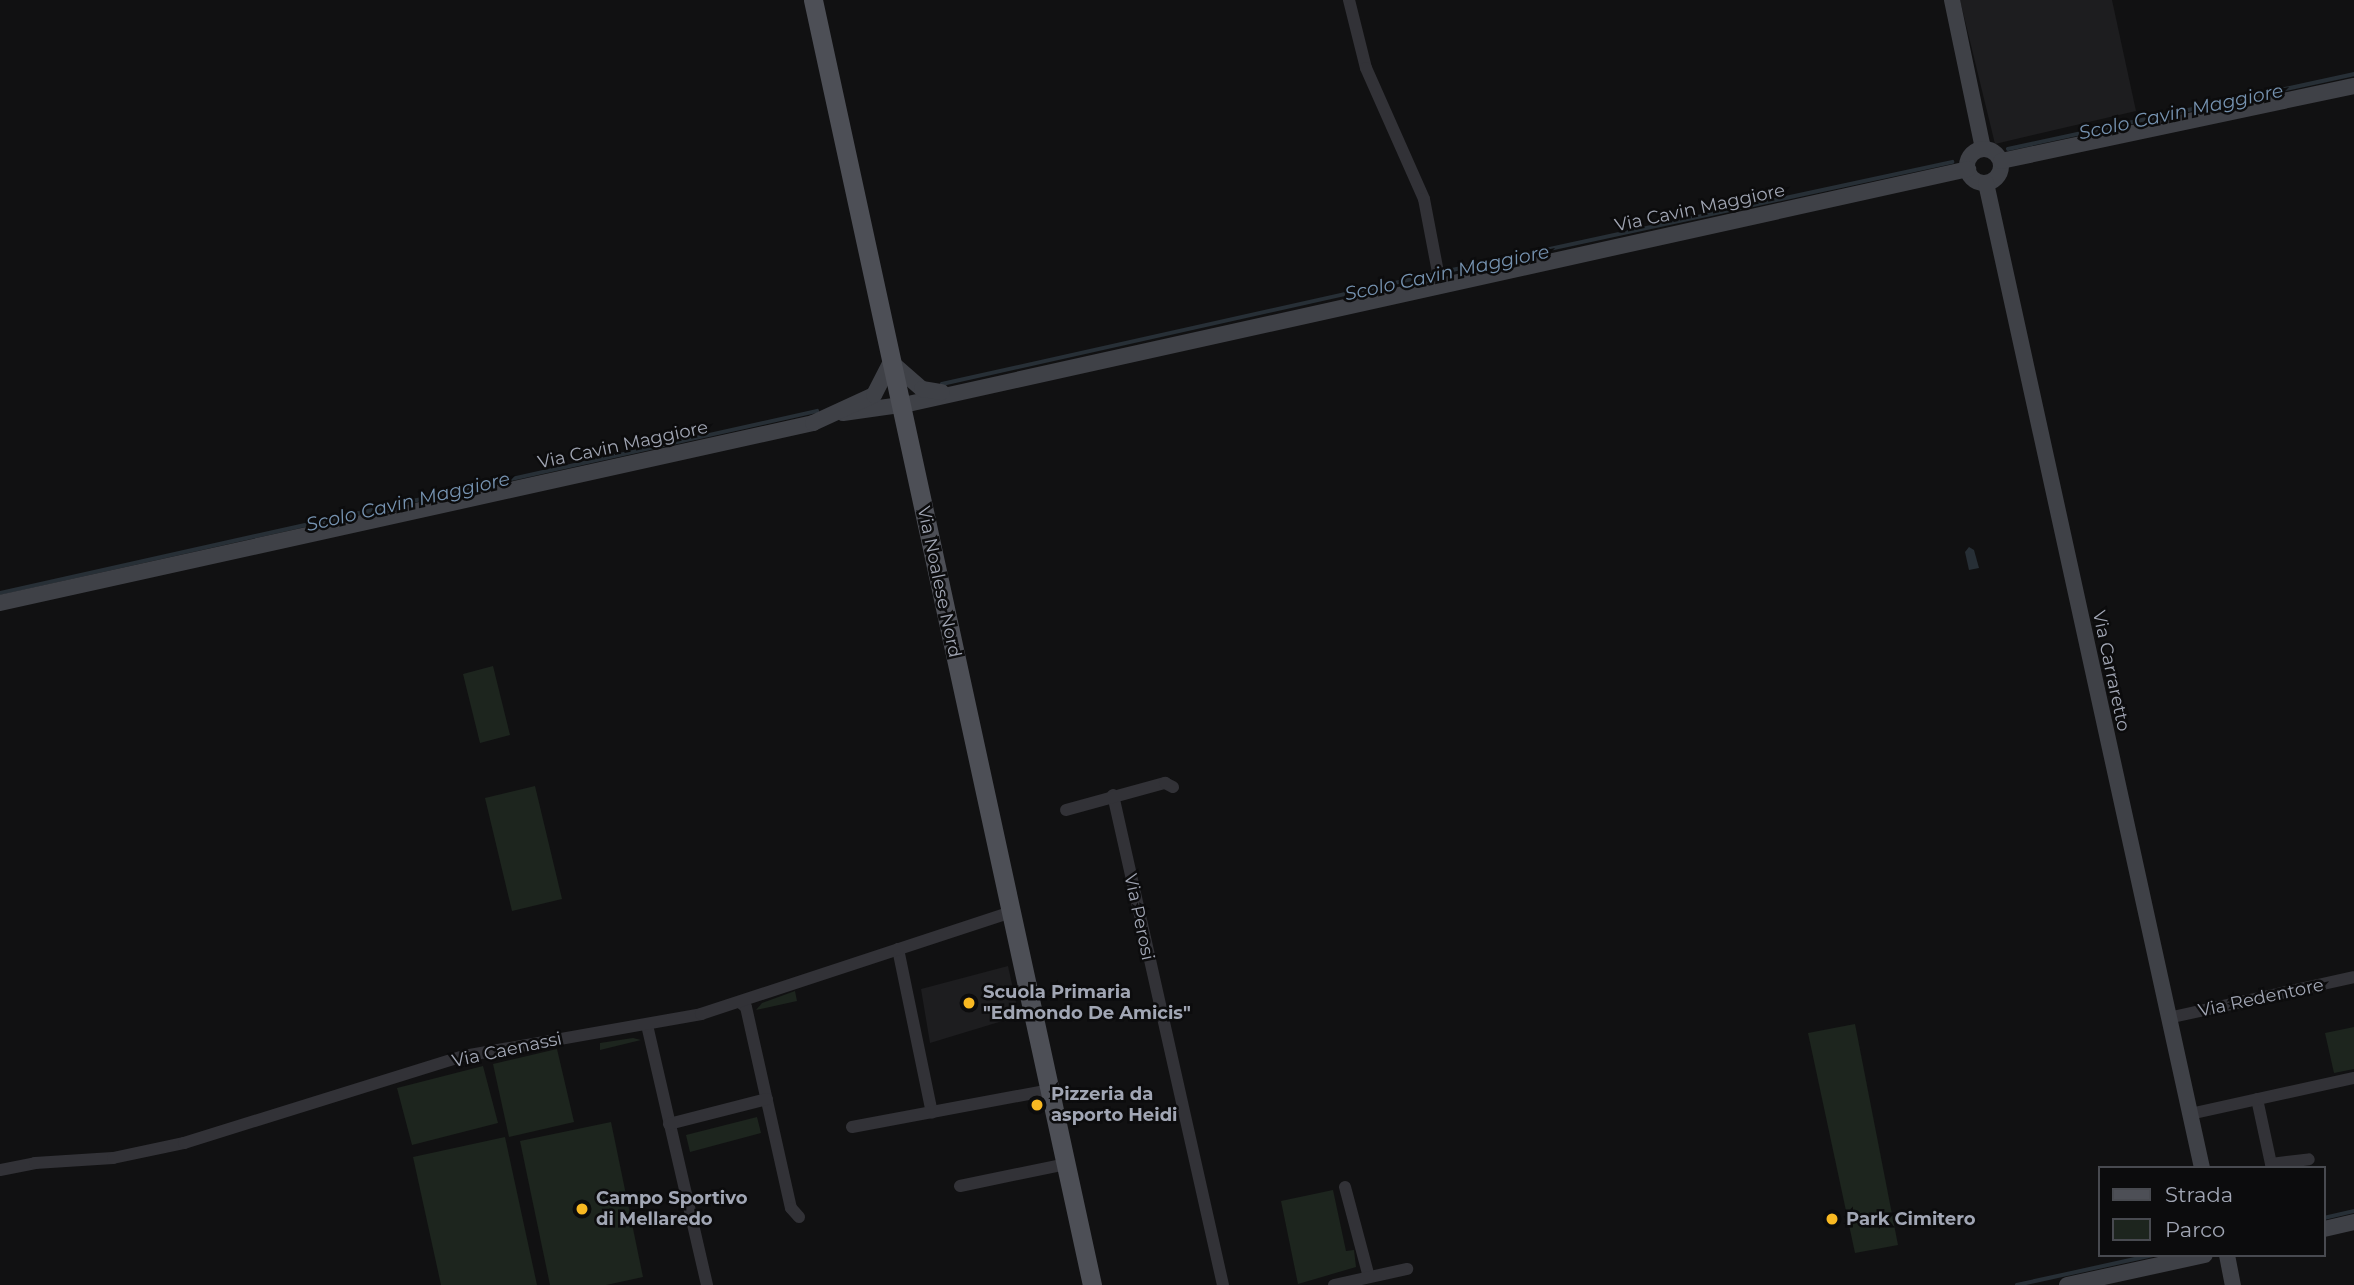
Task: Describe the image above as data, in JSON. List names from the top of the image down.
{
  "streets": {
    "main road": ["Via Noalese Nord"],
    "street": [
      "Via Cavin Maggiore",
      "Via Carraretto",
      "Via Perosi",
      "Via Redentore",
      "Via Caenassi"
    ]
  },
  "crossings": [
    ["Via Cavin Maggiore", "Via Noalese Nord"],
    ["Via Cavin Maggiore", "Via Carraretto"],
    ["Via Noalese Nord", "Via Caenassi"],
    ["Via Carraretto", "Via Redentore"]
  ],
  "water": ["Scolo Cavin Maggiore"],
  "places": [
    "Scuola Primaria \"Edmondo De Amicis\"",
    "Pizzeria da asporto Heidi",
    "Campo Sportivo di Mellaredo",
    "Park Cimitero"
  ],
  "legend": ["Strada", "Parco"]
}
